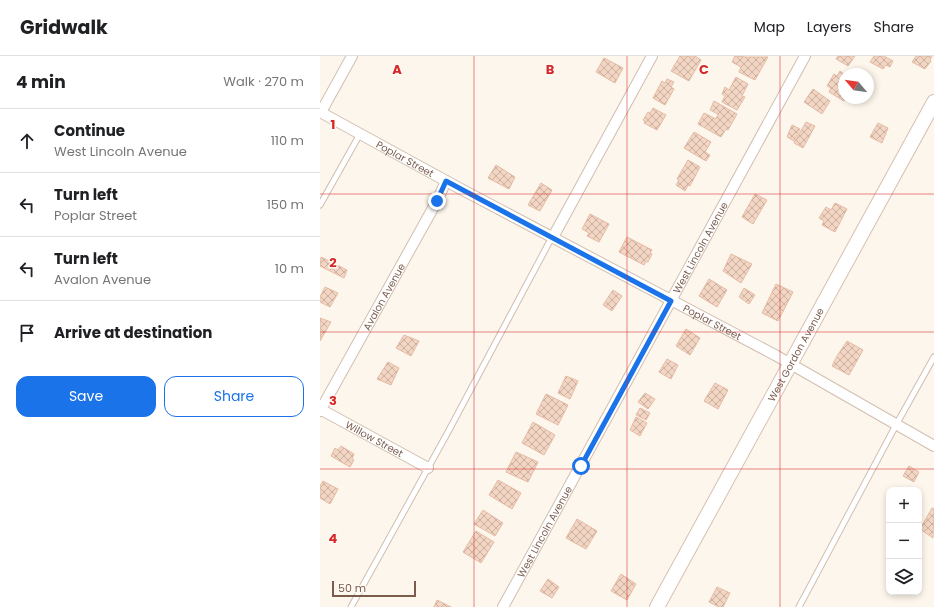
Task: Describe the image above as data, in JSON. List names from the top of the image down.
{
  "streets": {
    "street": [
      "Poplar Street",
      "West Lincoln Avenue",
      "Avalon Avenue",
      "West Gordon Avenue",
      "Willow Street"
    ]
  },
  "crossings": [
    ["Poplar Street", "West Lincoln Avenue"],
    ["Poplar Street", "Avalon Avenue"],
    ["Poplar Street", "West Gordon Avenue"],
    ["Avalon Avenue", "Willow Street"]
  ],
  "scale_bar": "50 m",
  "north": "top left",
  "page": {
    "header": "Gridwalk",
    "nav": ["Map", "Layers", "Share"],
    "heading": ["4 min", "Walk · 270 m"],
    "list": [
      ["Continue", "West Lincoln Avenue", "110 m"],
      ["Turn left", "Poplar Street", "150 m"],
      ["Turn left", "Avalon Avenue", "10 m"],
      "Arrive at destination"
    ],
    "buttons": ["Save", "Share"],
    "map_buttons": ["+", "−"],
    "scale": "50 m"
  },
  "grid": {
    "columns": ["A", "B", "C"],
    "rows": [
      "1",
      "2",
      "3",
      "4"
    ]
  }
}
